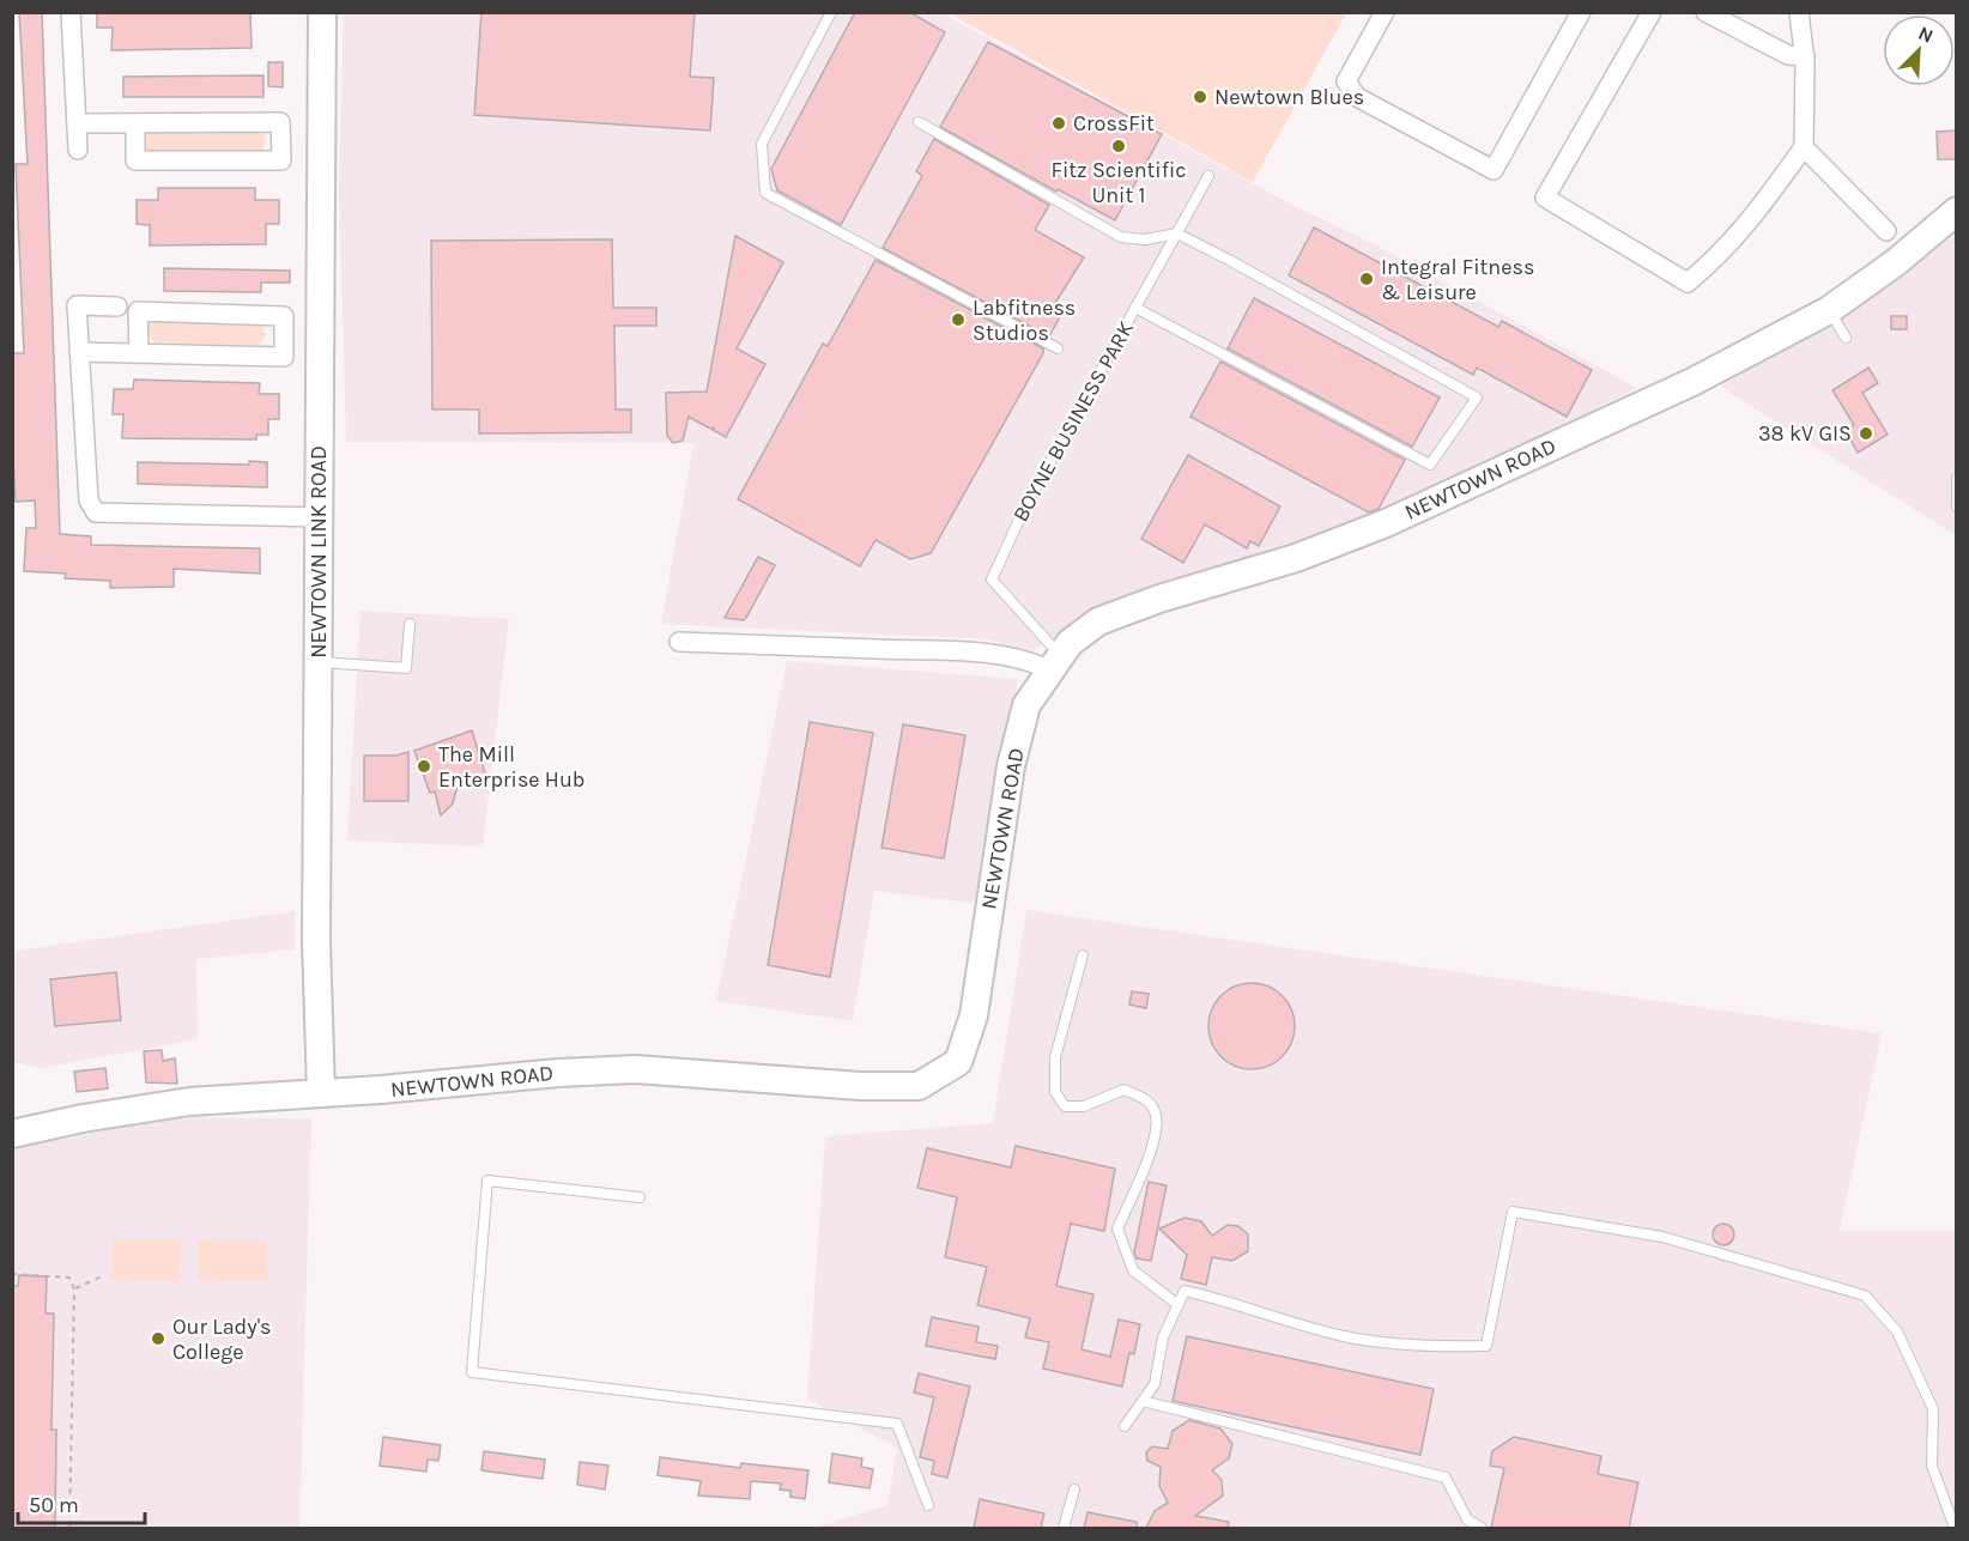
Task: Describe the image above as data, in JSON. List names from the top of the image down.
{
  "streets": {
    "street": ["NEWTOWN ROAD", "NEWTOWN LINK ROAD"],
    "lane": ["BOYNE BUSINESS PARK"]
  },
  "crossings": [
    ["BOYNE BUSINESS PARK", "NEWTOWN ROAD"],
    ["NEWTOWN ROAD", "NEWTOWN LINK ROAD"]
  ],
  "places": [
    "Newtown Blues",
    "CrossFit",
    "Fitz Scientific Unit 1",
    "Integral Fitness & Leisure",
    "Labfitness Studios",
    "38 kV GIS",
    "The Mill Enterprise Hub",
    "Our Lady's College"
  ],
  "scale_bar": "50 m",
  "north": "top right"
}
